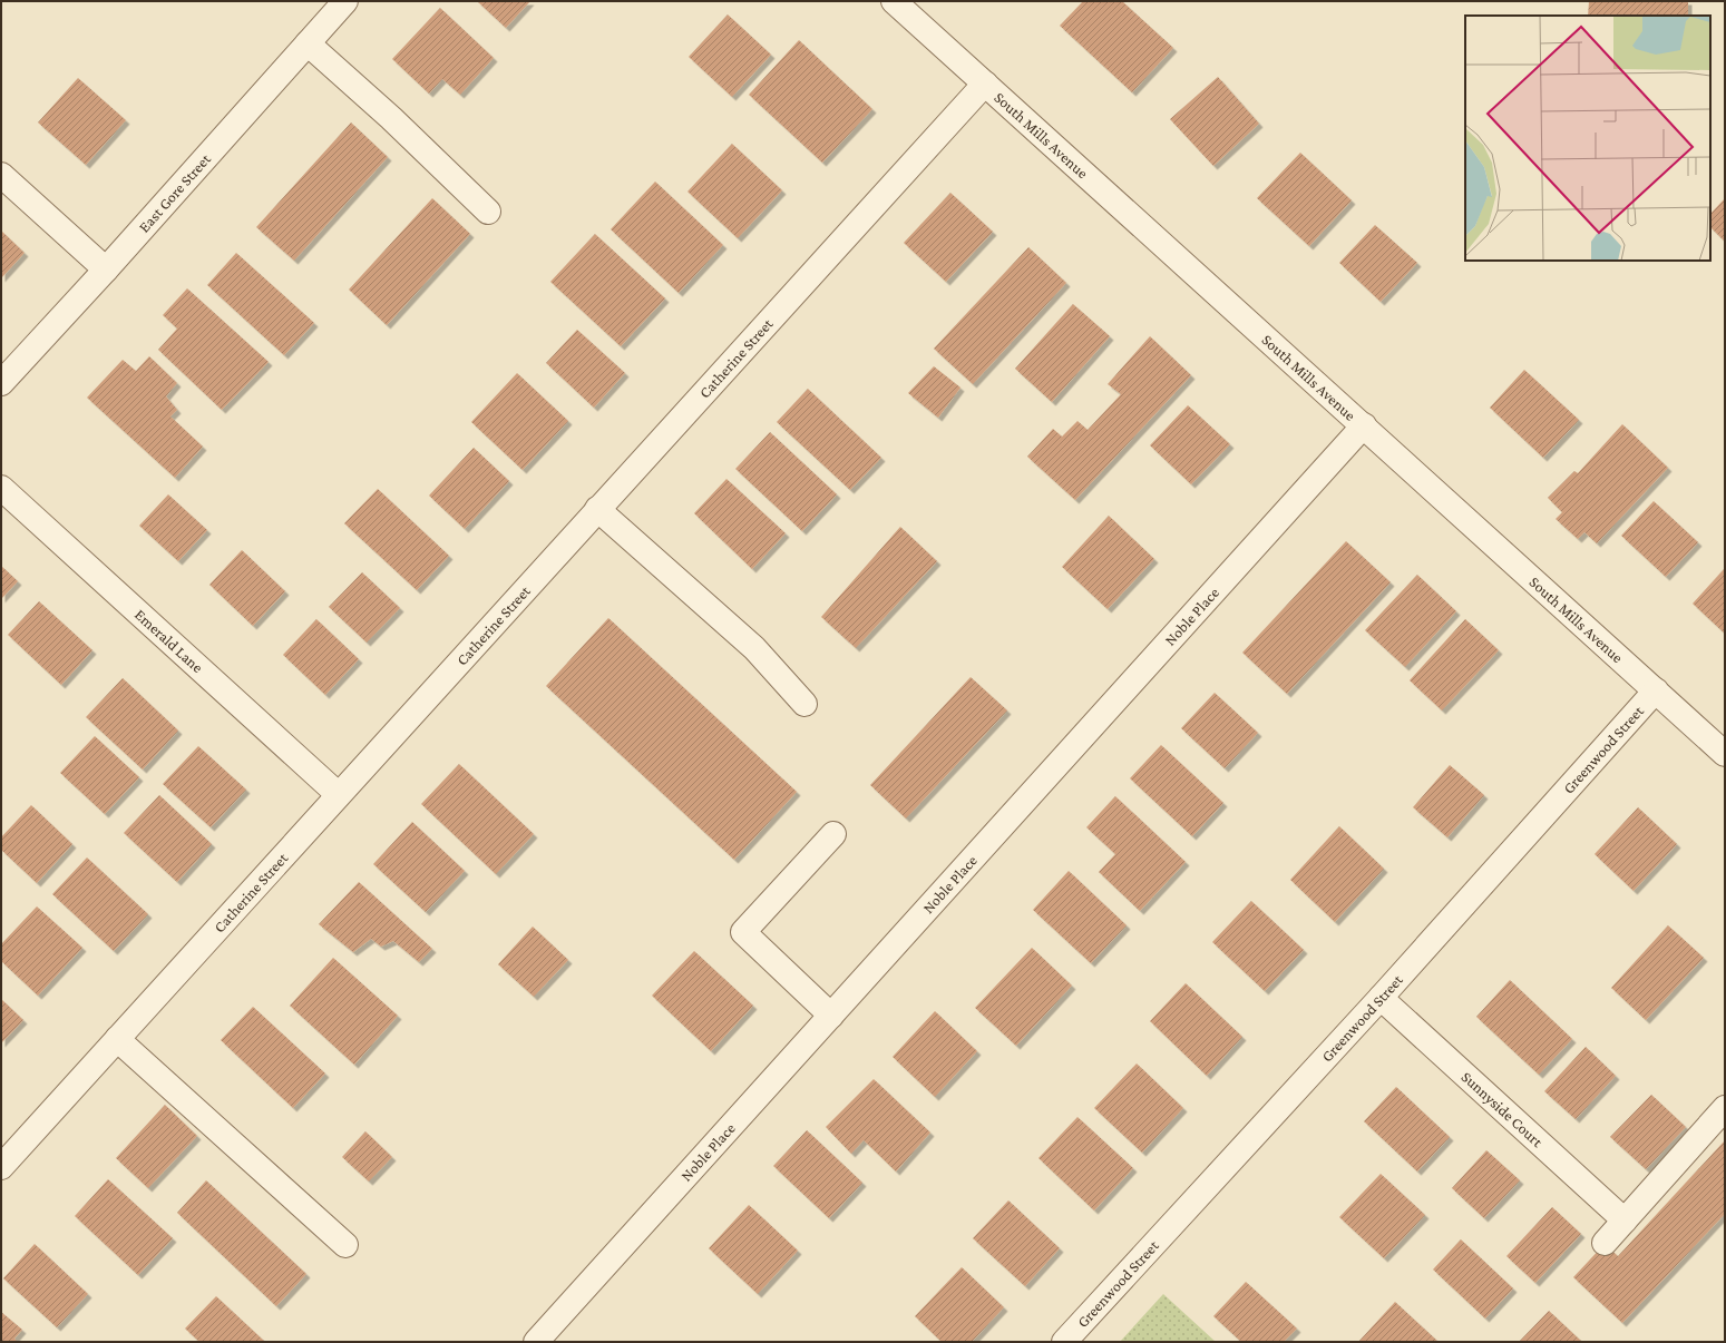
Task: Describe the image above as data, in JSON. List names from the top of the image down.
{
  "streets": {
    "street": [
      "South Mills Avenue",
      "East Gore Street",
      "Catherine Street",
      "Noble Place",
      "Emerald Lane",
      "Greenwood Street",
      "Sunnyside Court"
    ]
  },
  "crossings": [
    ["South Mills Avenue", "Catherine Street"],
    ["South Mills Avenue", "Noble Place"],
    ["South Mills Avenue", "Greenwood Street"],
    ["Catherine Street", "Emerald Lane"],
    ["Greenwood Street", "Sunnyside Court"]
  ]
}
